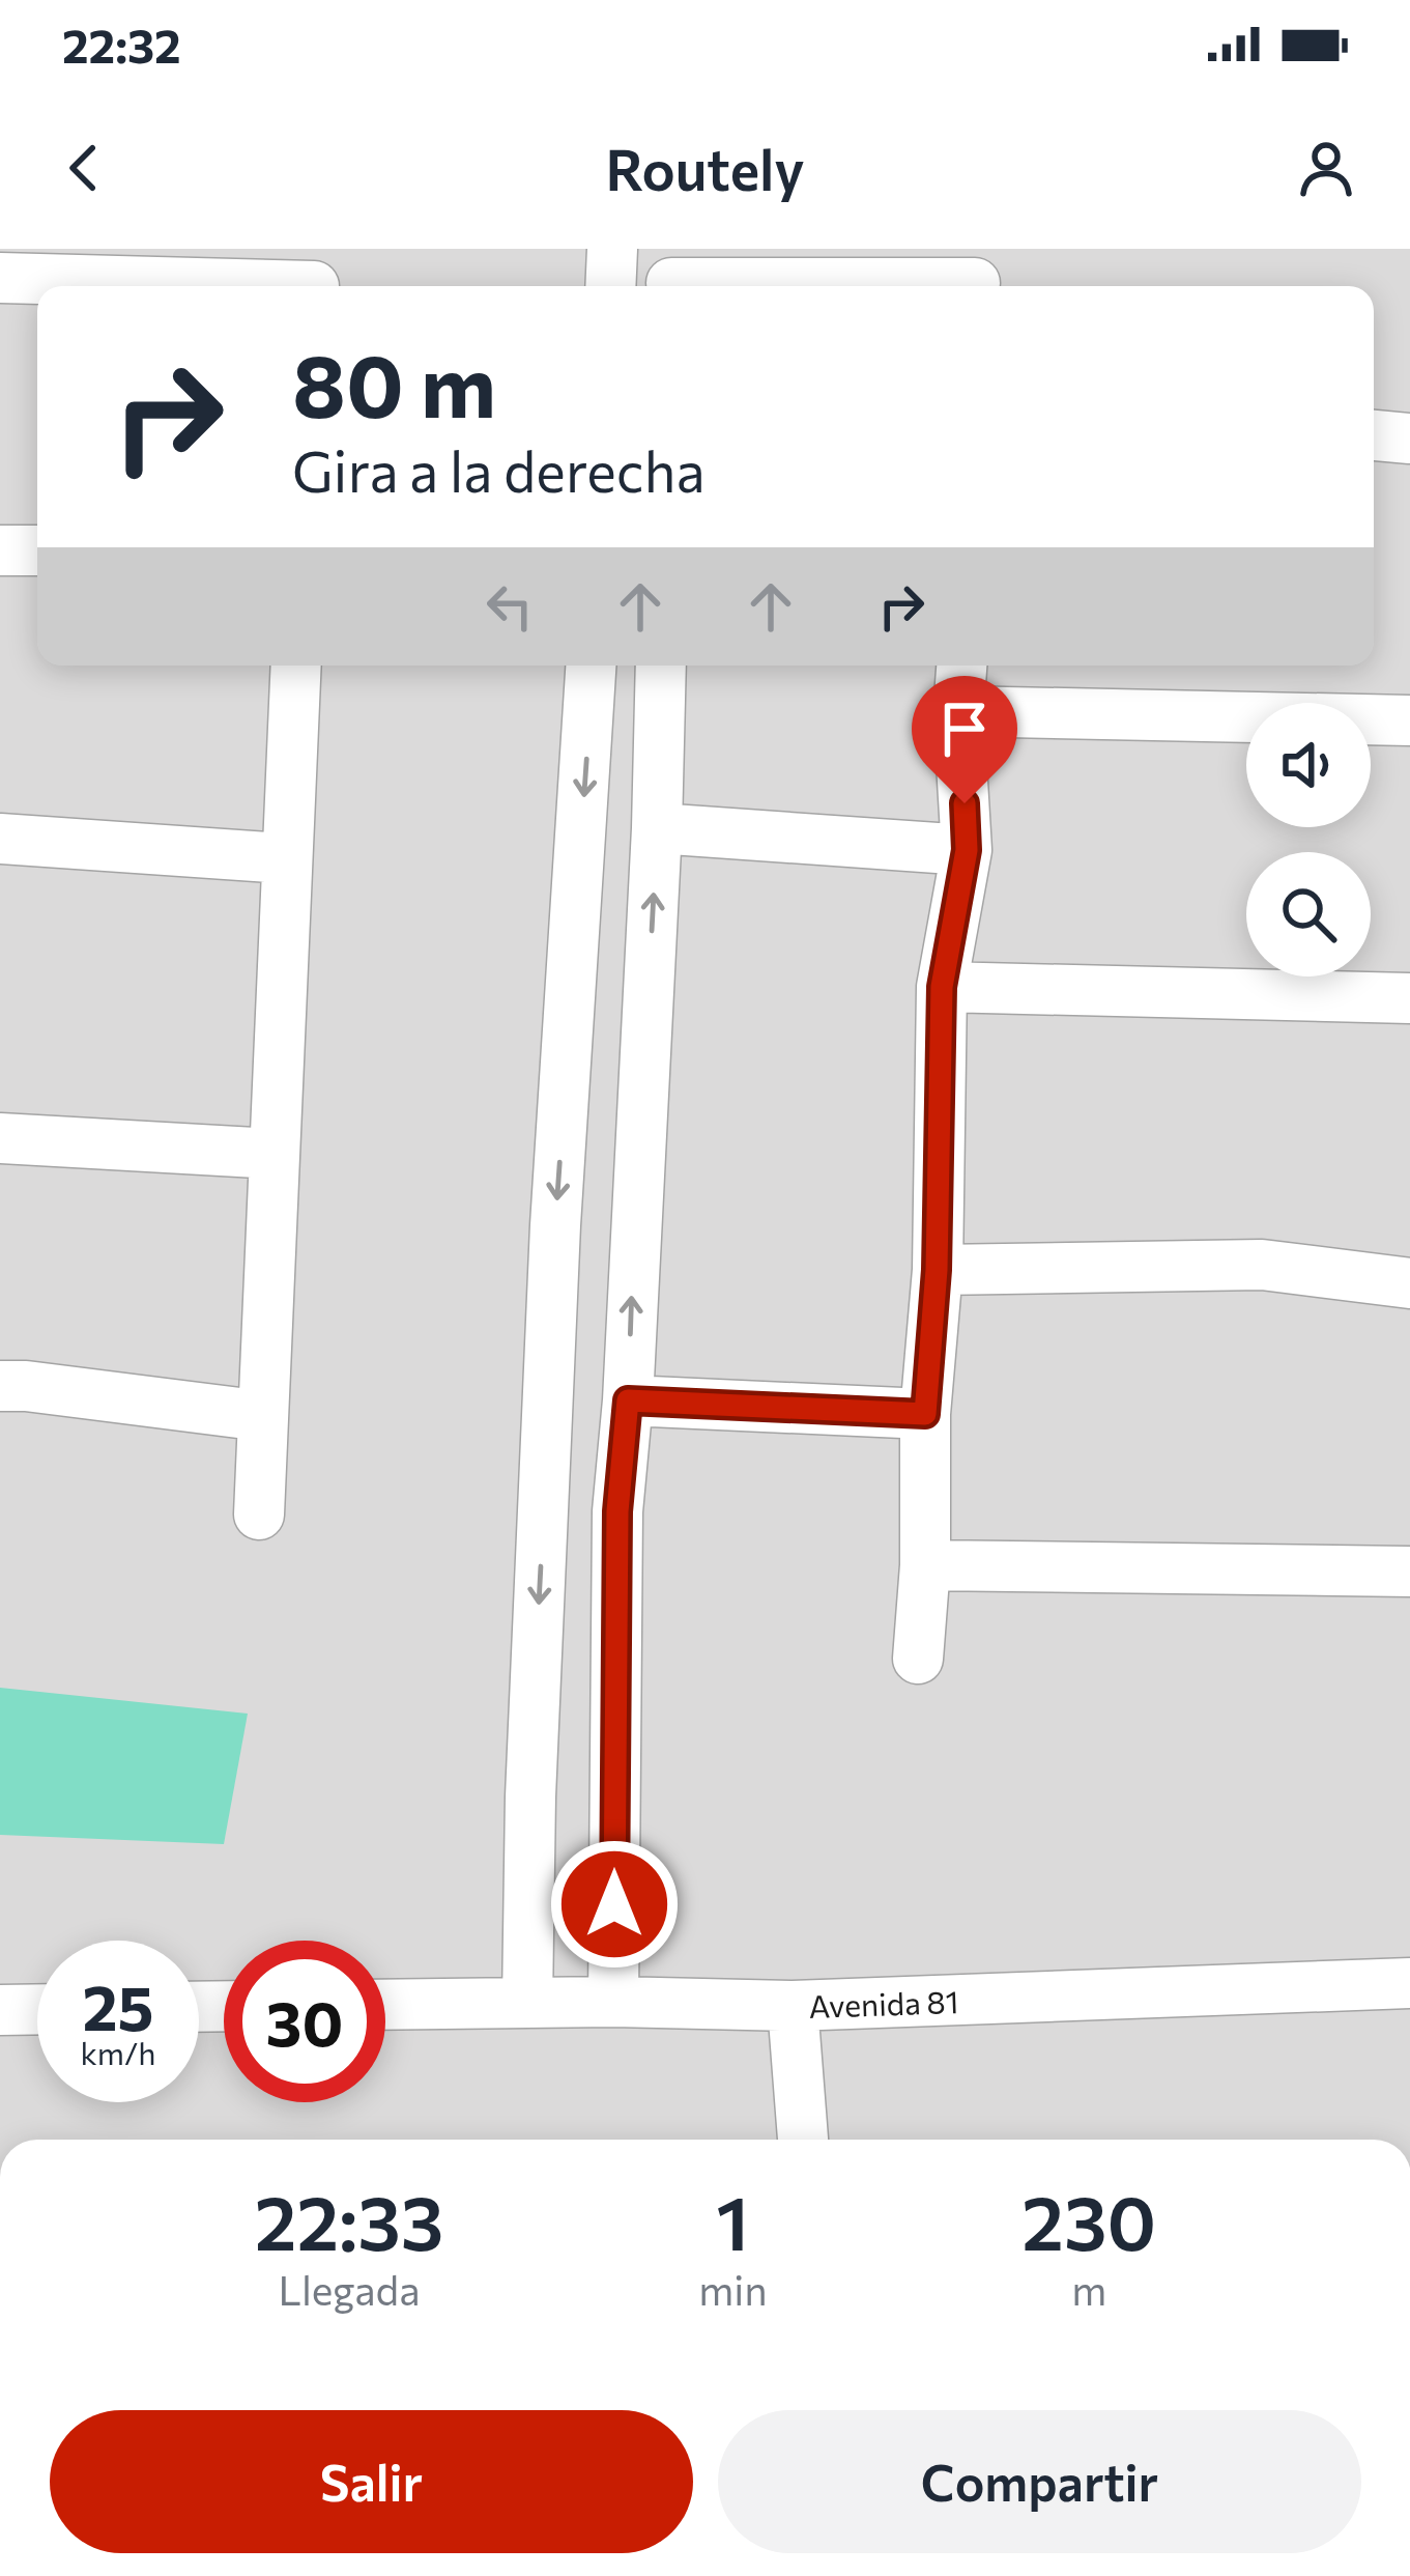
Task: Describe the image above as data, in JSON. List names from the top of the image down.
{
  "streets": {
    "street": ["Avenida 81"]
  },
  "page": {
    "status": "22:32",
    "header": "Routely",
    "turn": ["80 m", "Gira a la derecha"],
    "speed": "25 km/h",
    "limit": "30",
    "eta": [
      "22:33",
      "Llegada",
      "1",
      "min",
      "230",
      "m"
    ],
    "buttons": ["Salir", "Compartir"]
  }
}
